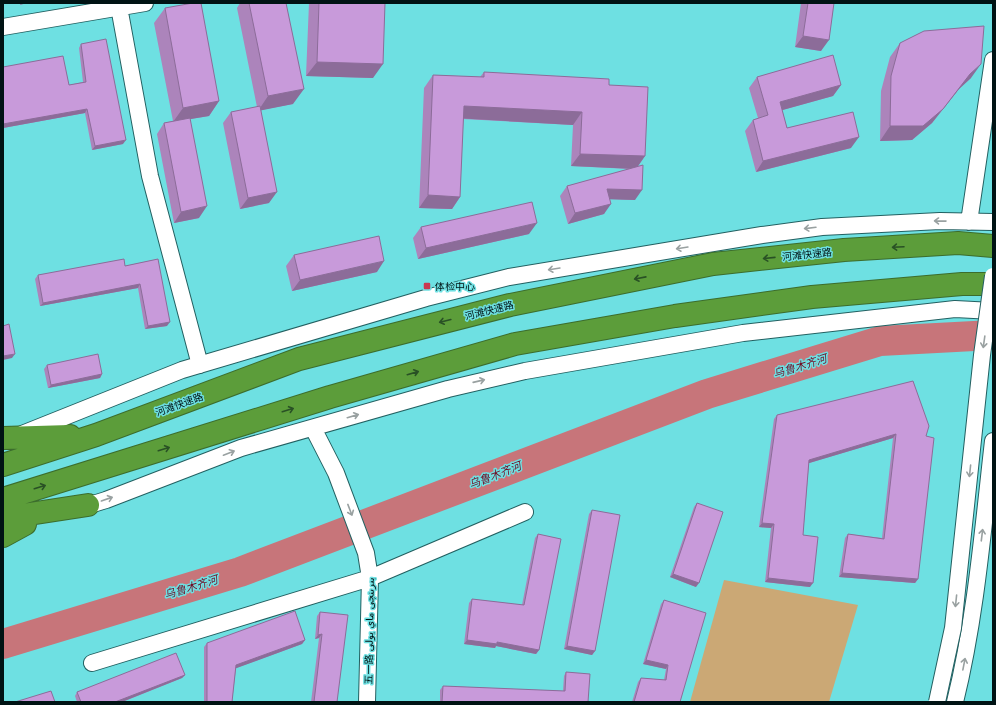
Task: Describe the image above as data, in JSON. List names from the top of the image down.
{
  "streets": {
    "highway": ["河滩快速路"],
    "street": ["五一路 بىرىنچى ماي يولى"]
  },
  "one_way": ["五一路 بىرىنچى ماي يولى"],
  "water": ["乌鲁木齐河"],
  "places": {
    "transit": ["体检中心"]
  }
}
